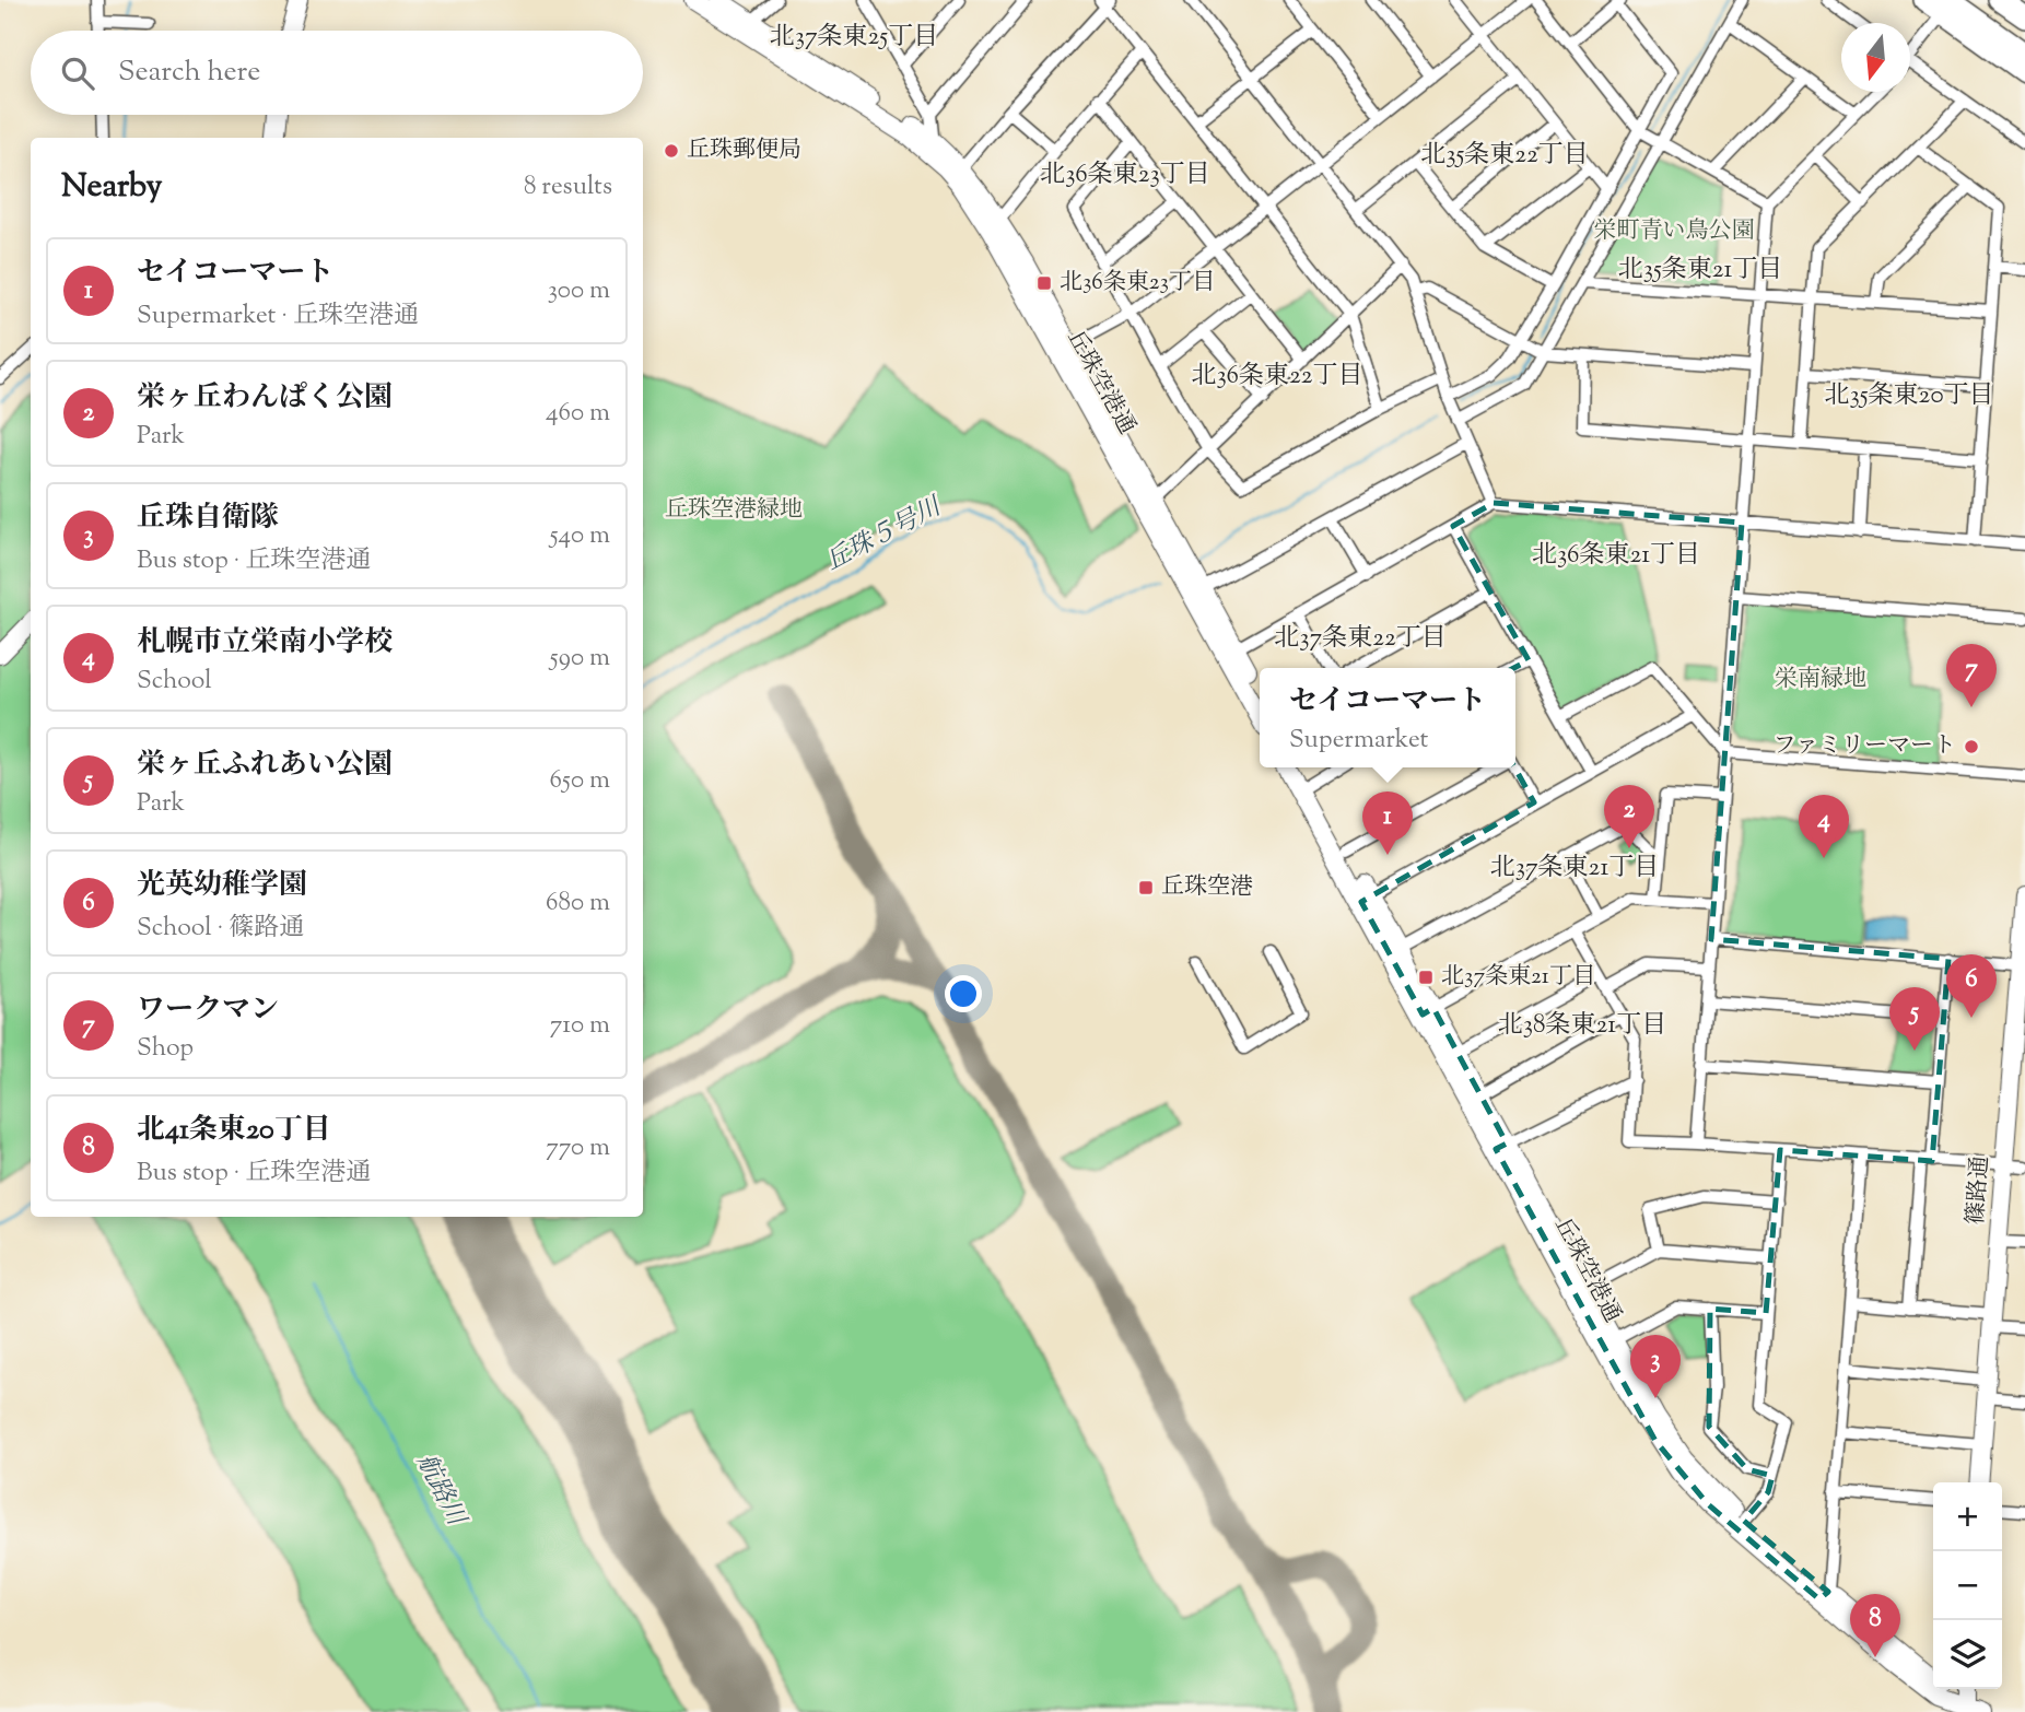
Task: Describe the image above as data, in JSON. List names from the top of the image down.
{
  "streets": {
    "main road": ["丘珠空港通", "篠路通"]
  },
  "districts": [
    "北37条東25丁目",
    "北35条東22丁目",
    "北36条東23丁目",
    "北35条東21丁目",
    "北36条東22丁目",
    "北35条東20丁目",
    "北36条東21丁目",
    "北37条東22丁目",
    "北37条東21丁目",
    "北38条東21丁目"
  ],
  "water": ["丘珠５号川", "航路川"],
  "parks": ["栄町青い鳥公園", "丘珠空港緑地", "栄南緑地"],
  "places": {
    "other": ["丘珠郵便局", "ファミリーマート"],
    "transit": ["北36条東23丁目", "丘珠空港", "北37条東21丁目"]
  },
  "north": "bottom",
  "page": {
    "search": "Search here",
    "heading": ["Nearby", "8 results"],
    "list": [
      {
        "mark": "1",
        "name": "セイコーマート",
        "note": "Supermarket · 丘珠空港通",
        "value": "300 m"
      },
      {
        "mark": "2",
        "name": "栄ヶ丘わんぱく公園",
        "note": "Park",
        "value": "460 m"
      },
      {
        "mark": "3",
        "name": "丘珠自衛隊",
        "note": "Bus stop · 丘珠空港通",
        "value": "540 m"
      },
      {
        "mark": "4",
        "name": "札幌市立栄南小学校",
        "note": "School",
        "value": "590 m"
      },
      {
        "mark": "5",
        "name": "栄ヶ丘ふれあい公園",
        "note": "Park",
        "value": "650 m"
      },
      {
        "mark": "6",
        "name": "光英幼稚学園",
        "note": "School · 篠路通",
        "value": "680 m"
      },
      {
        "mark": "7",
        "name": "ワークマン",
        "note": "Shop",
        "value": "710 m"
      },
      {
        "mark": "8",
        "name": "北41条東20丁目",
        "note": "Bus stop · 丘珠空港通",
        "value": "770 m"
      }
    ],
    "pins": [
      "7",
      "2",
      "1",
      "4",
      "6",
      "5",
      "3",
      "8"
    ],
    "popup": ["セイコーマート", "Supermarket"],
    "map_buttons": ["+", "−"]
  }
}
